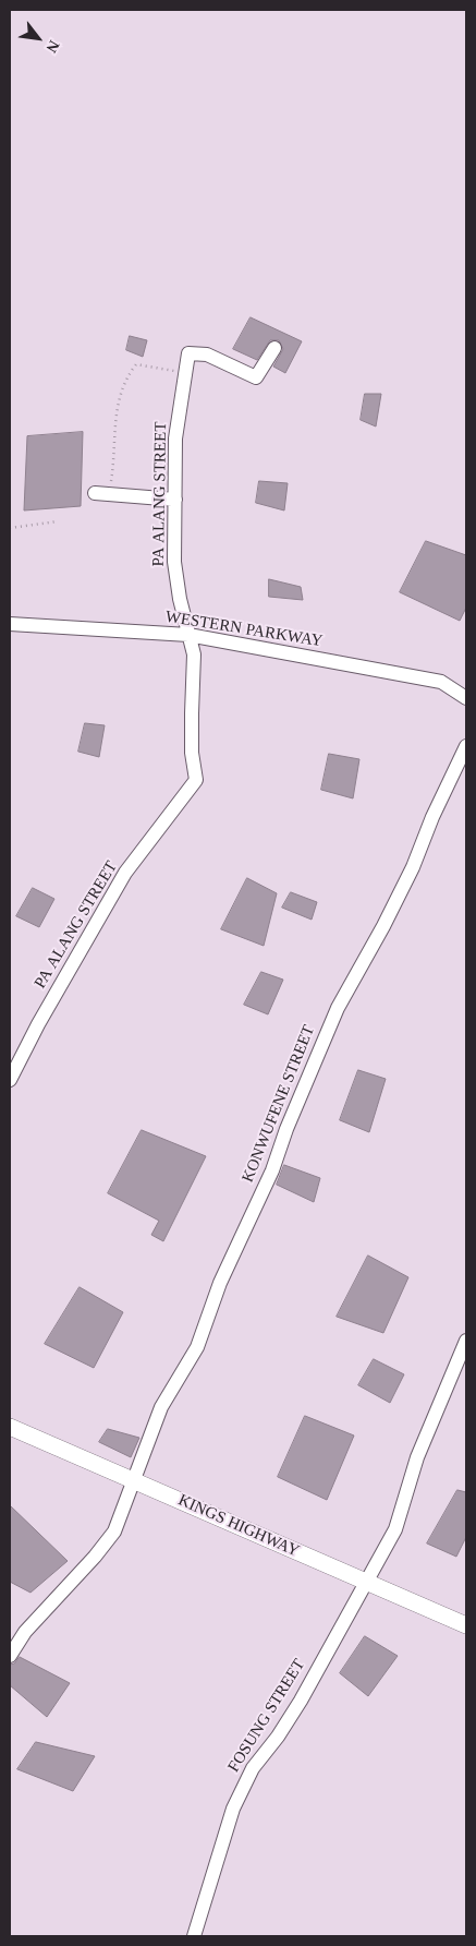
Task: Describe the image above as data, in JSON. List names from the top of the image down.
{
  "streets": {
    "street": [
      "PA ALANG STREET",
      "WESTERN PARKWAY",
      "KONWUFENE STREET",
      "KINGS HIGHWAY",
      "FOSUNG STREET"
    ]
  },
  "crossings": [
    ["PA ALANG STREET", "WESTERN PARKWAY"],
    ["KONWUFENE STREET", "KINGS HIGHWAY"],
    ["KINGS HIGHWAY", "FOSUNG STREET"]
  ],
  "north": "bottom right"
}
